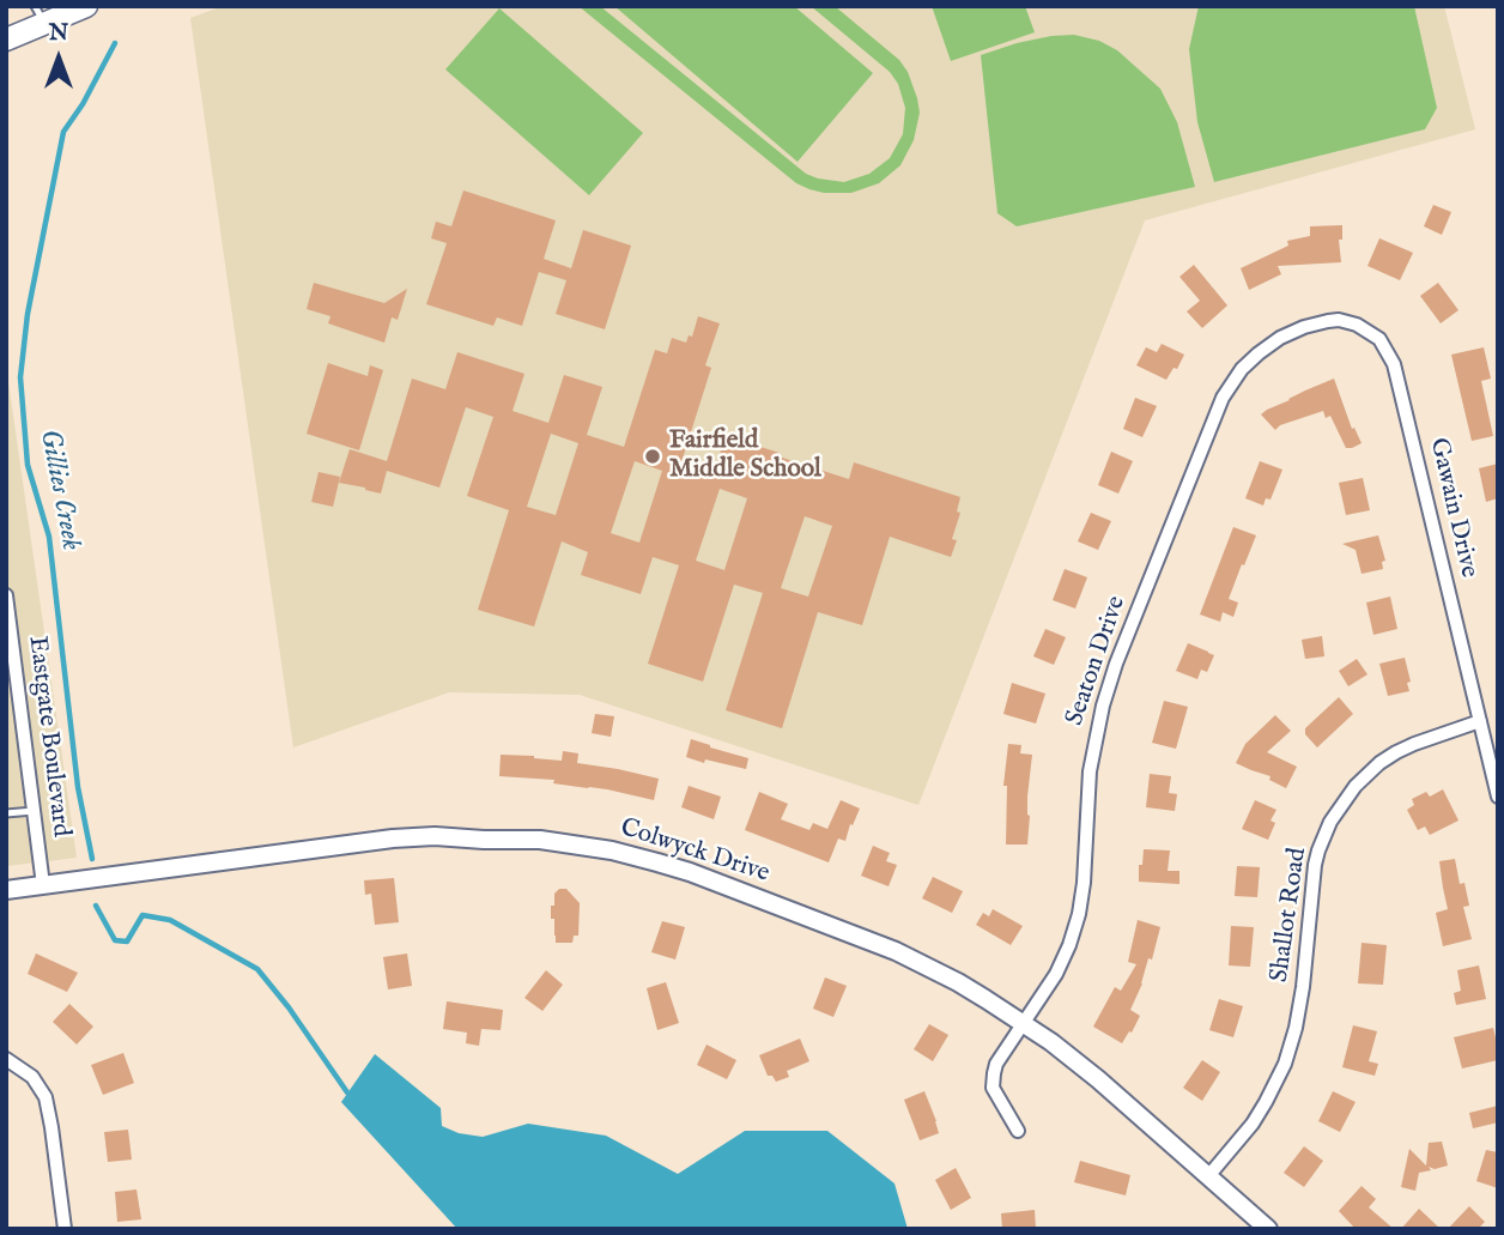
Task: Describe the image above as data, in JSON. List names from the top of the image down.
{
  "streets": {
    "street": [
      "Gawain Drive",
      "Seaton Drive",
      "Eastgate Boulevard",
      "Colwyck Drive",
      "Shallot Road"
    ]
  },
  "crossings": [
    ["Gawain Drive", "Seaton Drive"],
    ["Gawain Drive", "Shallot Road"],
    ["Seaton Drive", "Colwyck Drive"],
    ["Eastgate Boulevard", "Colwyck Drive"],
    ["Colwyck Drive", "Shallot Road"]
  ],
  "water": ["Gillies Creek"],
  "places": ["Fairfield Middle School"],
  "north": "top"
}
